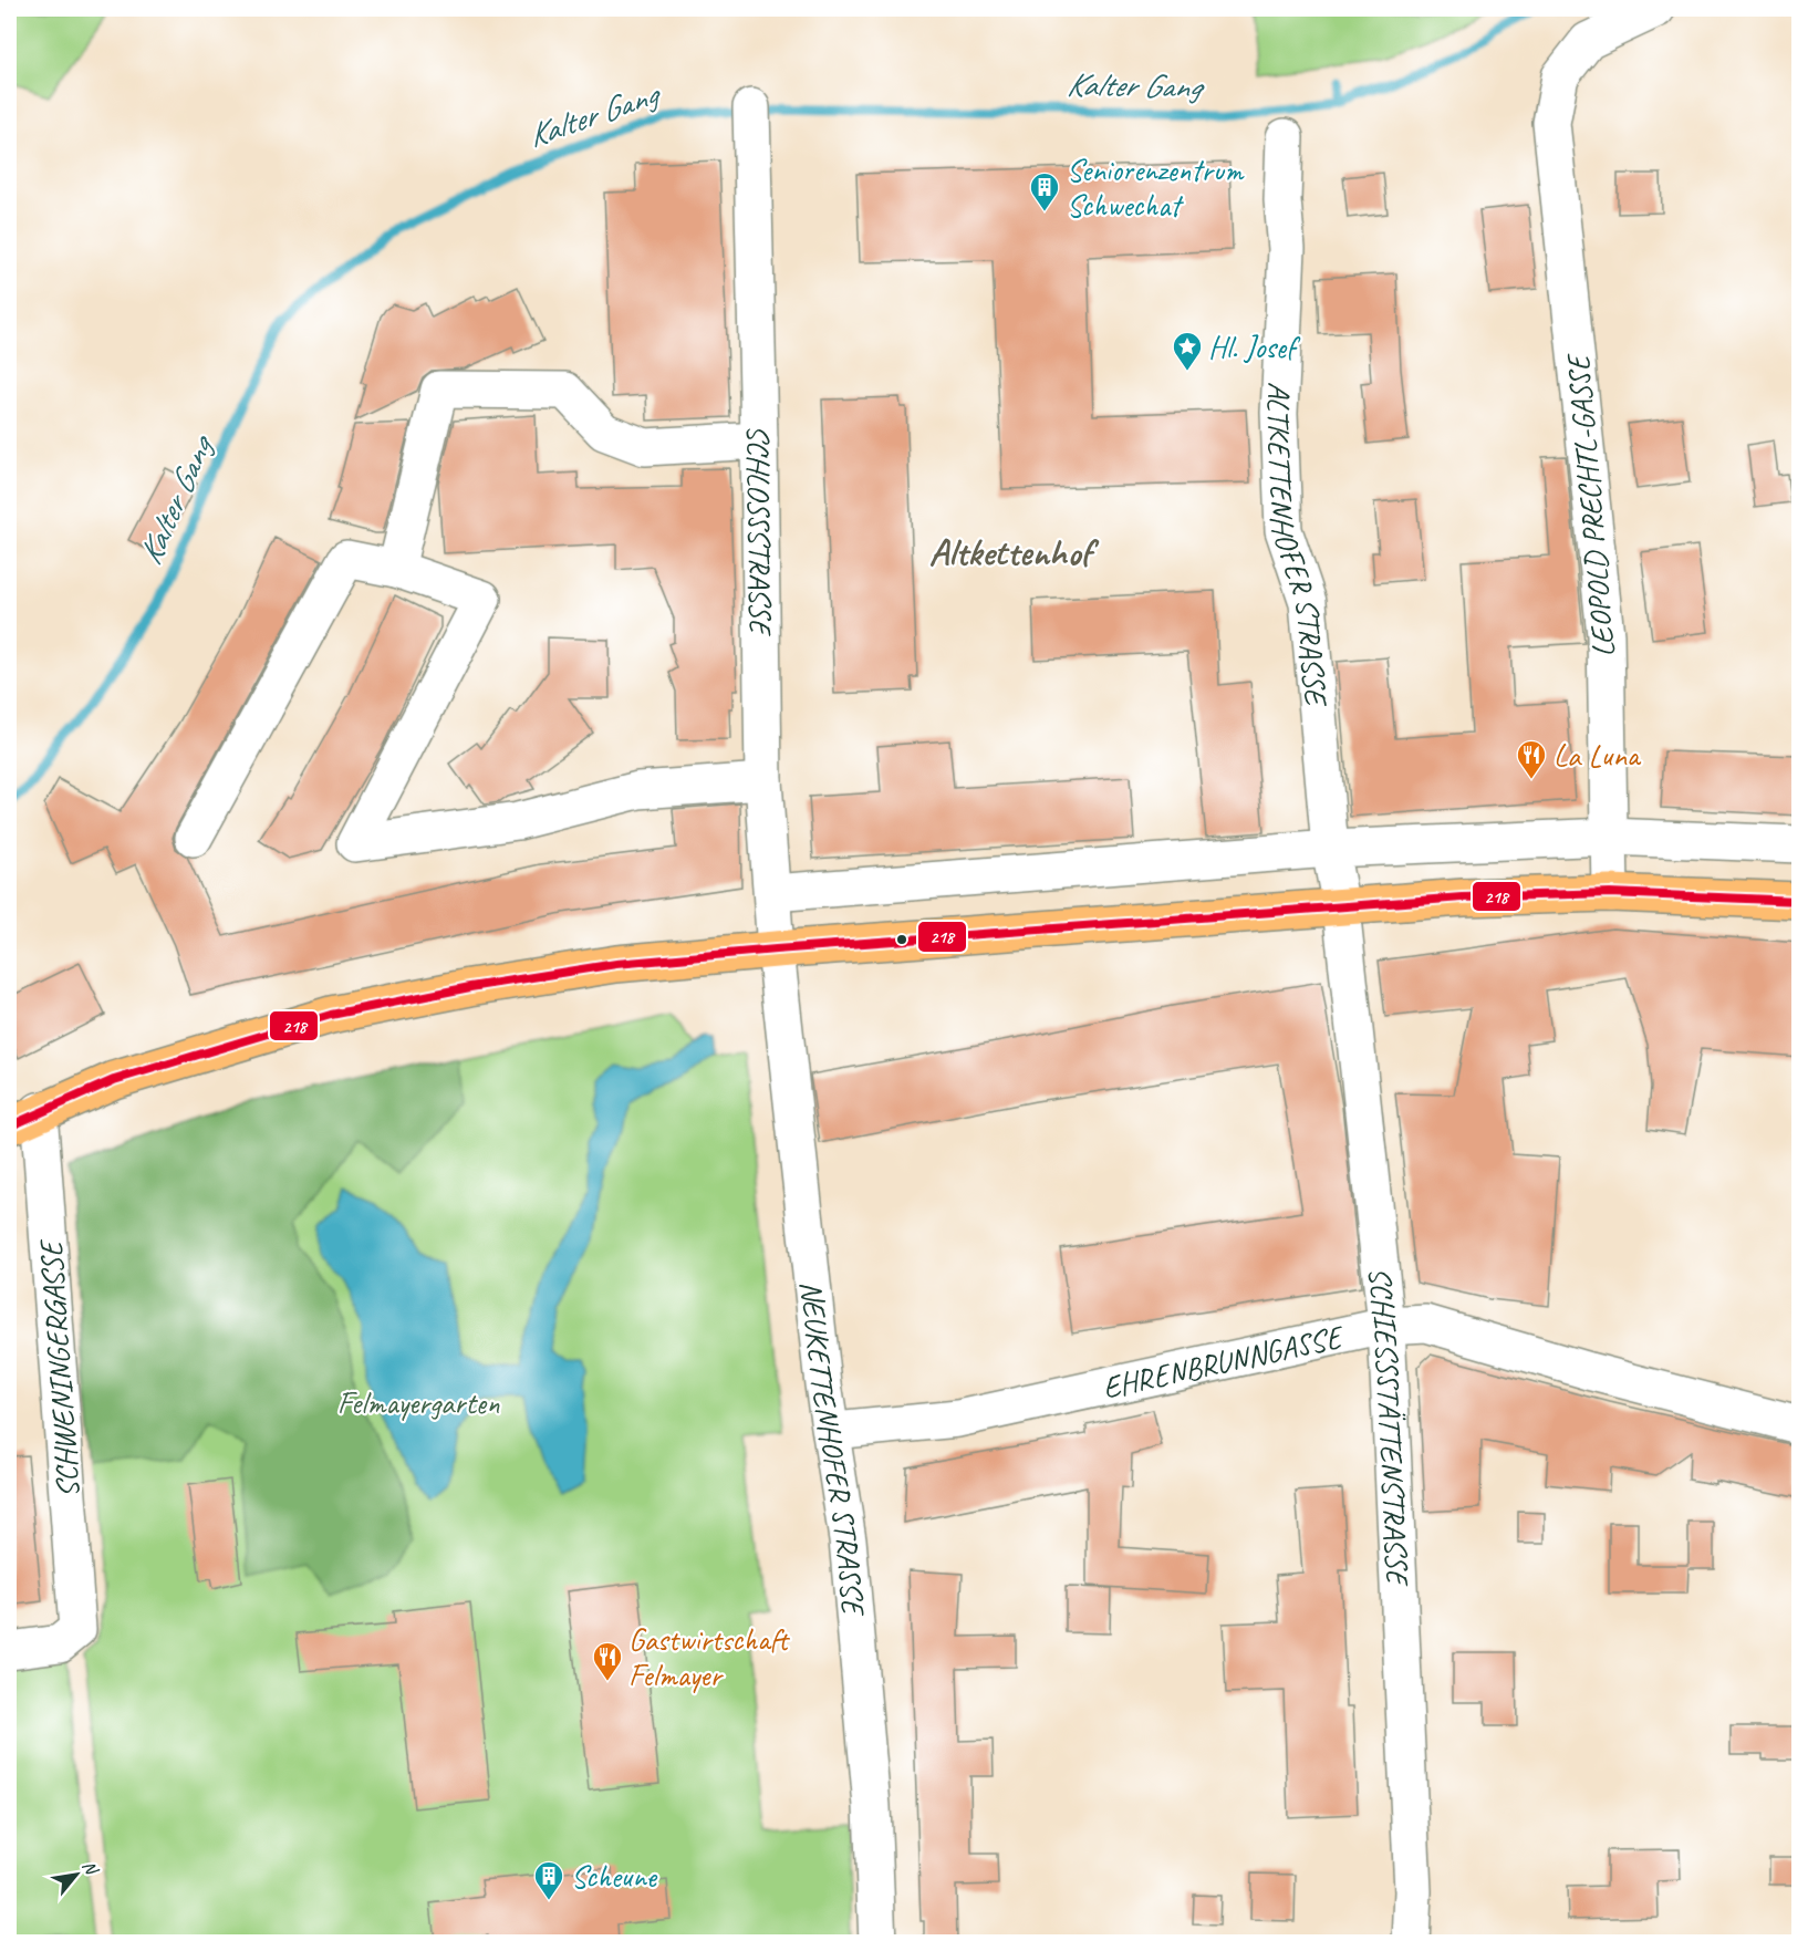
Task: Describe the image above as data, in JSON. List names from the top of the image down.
{
  "streets": {
    "street": [
      "LEOPOLD PRECHTL-GASSE",
      "SCHLOSSSTRASSE",
      "ALTKETTENHOFER STRASSE",
      "EHRENBRUNNGASSE",
      "SCHWENINGERGASSE",
      "SCHIESSSTÄTTENSTRASSE",
      "NEUKETTENHOFER STRASSE"
    ]
  },
  "crossings": [
    ["SCHLOSSSTRASSE", "NEUKETTENHOFER STRASSE"],
    ["ALTKETTENHOFER STRASSE", "SCHIESSSTÄTTENSTRASSE"],
    ["EHRENBRUNNGASSE", "SCHIESSSTÄTTENSTRASSE"],
    ["EHRENBRUNNGASSE", "NEUKETTENHOFER STRASSE"]
  ],
  "districts": ["Altkettenhof"],
  "water": ["Kalter Gang"],
  "parks": ["Felmayergarten"],
  "places": {
    "building": ["Seniorenzentrum Schwechat", "Scheune"],
    "place": ["Hl. Josef"],
    "restaurant": ["La Luna", "Gastwirtschaft Felmayer"]
  },
  "lines": ["transit line 218"],
  "north": "top right"
}
